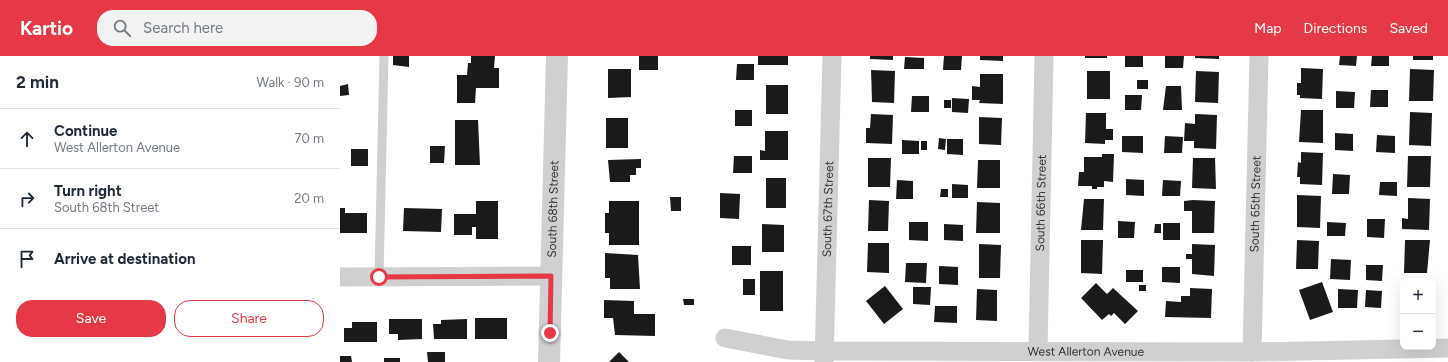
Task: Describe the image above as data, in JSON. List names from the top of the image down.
{
  "streets": {
    "street": [
      "South 66th Street",
      "South 65th Street",
      "South 68th Street",
      "South 67th Street",
      "West Allerton Avenue"
    ]
  },
  "crossings": [
    ["South 66th Street", "West Allerton Avenue"],
    ["South 65th Street", "West Allerton Avenue"],
    ["South 67th Street", "West Allerton Avenue"]
  ],
  "page": {
    "header": "Kartio",
    "search": "Search here",
    "nav": ["Map", "Directions", "Saved"],
    "heading": ["2 min", "Walk · 90 m"],
    "list": [
      ["Continue", "West Allerton Avenue", "70 m"],
      ["Turn right", "South 68th Street", "20 m"],
      "Arrive at destination"
    ],
    "map_buttons": ["+", "−"],
    "buttons": ["Save", "Share"]
  }
}
